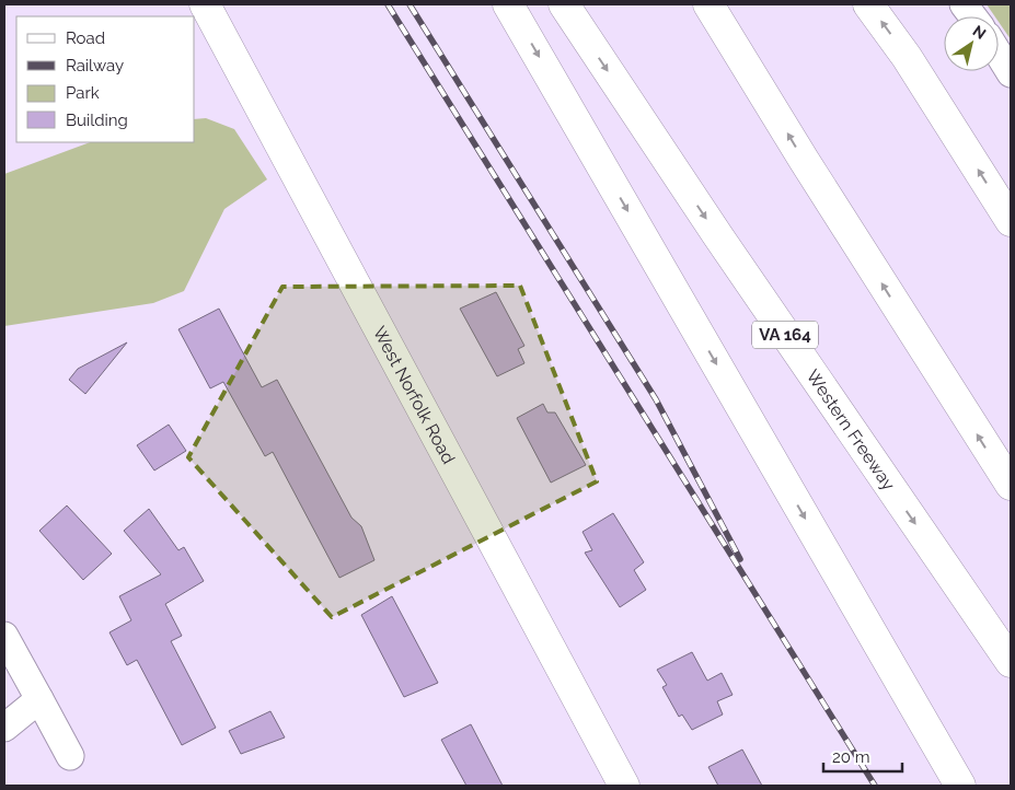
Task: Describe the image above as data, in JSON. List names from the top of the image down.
{
  "streets": {
    "main road": ["VA 164", "West Norfolk Road", "Western Freeway"]
  },
  "legend": [
    "Road",
    "Railway",
    "Park",
    "Building"
  ],
  "scale_bar": "20 m",
  "north": "top right"
}
